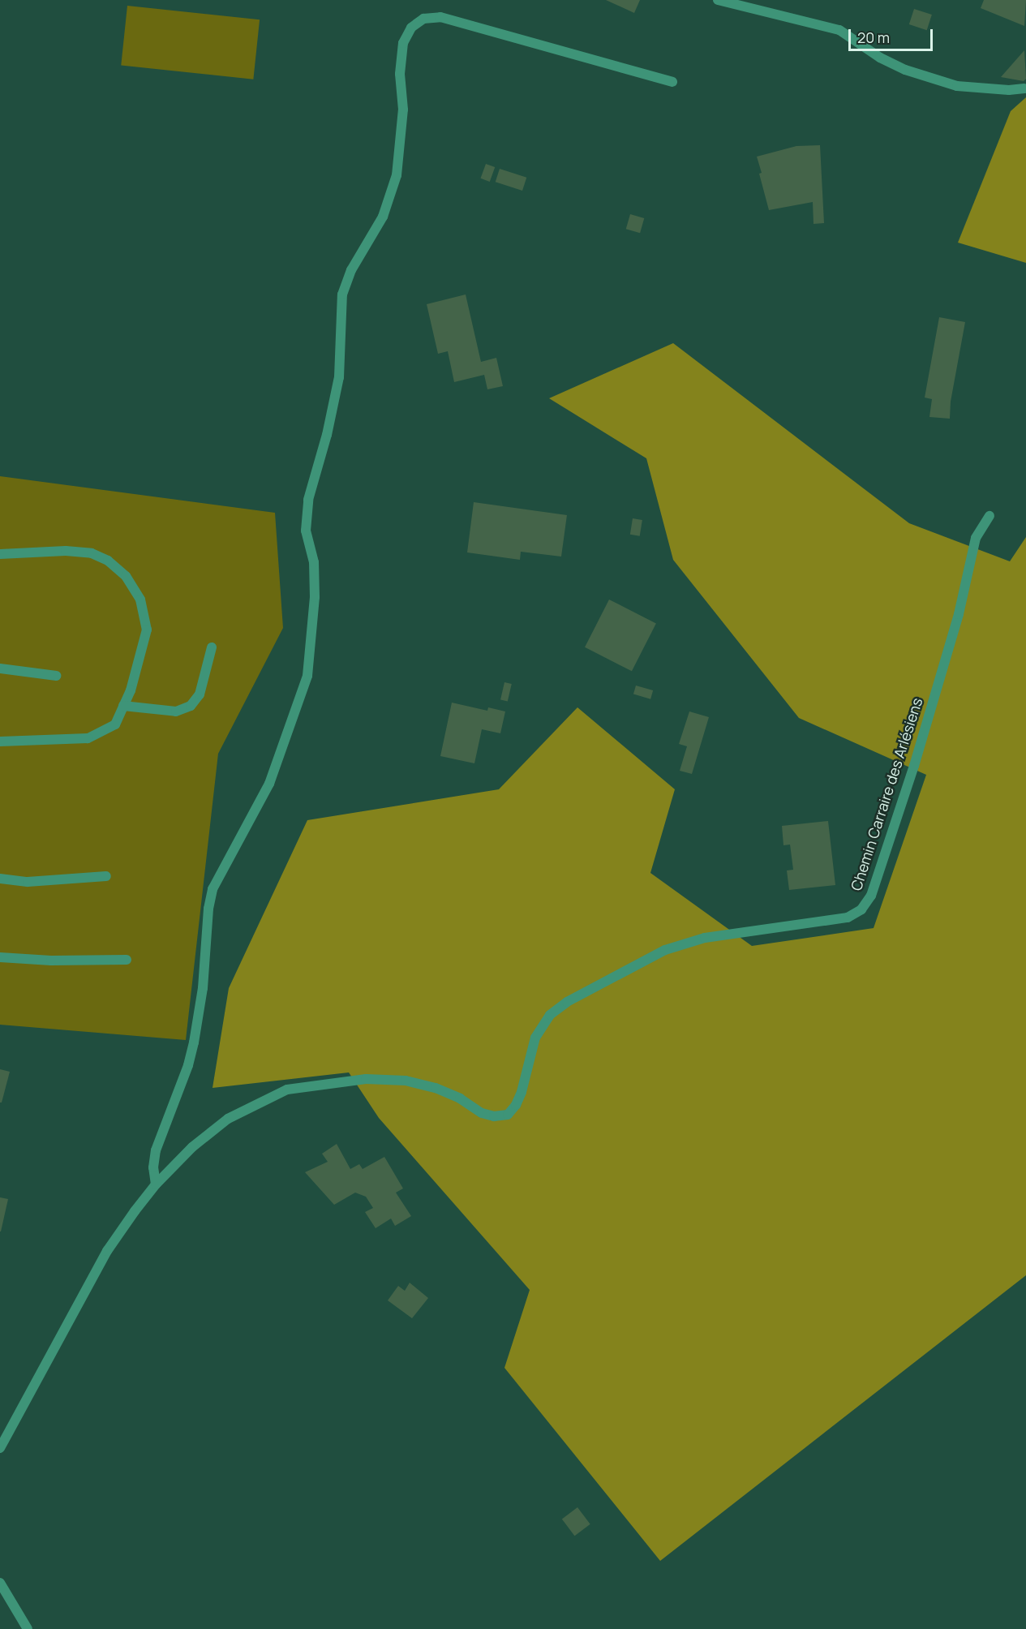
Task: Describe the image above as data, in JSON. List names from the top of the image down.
{
  "streets": {
    "street": ["Chemin Carraire des Arlésiens"]
  },
  "scale_bar": "20 m"
}
